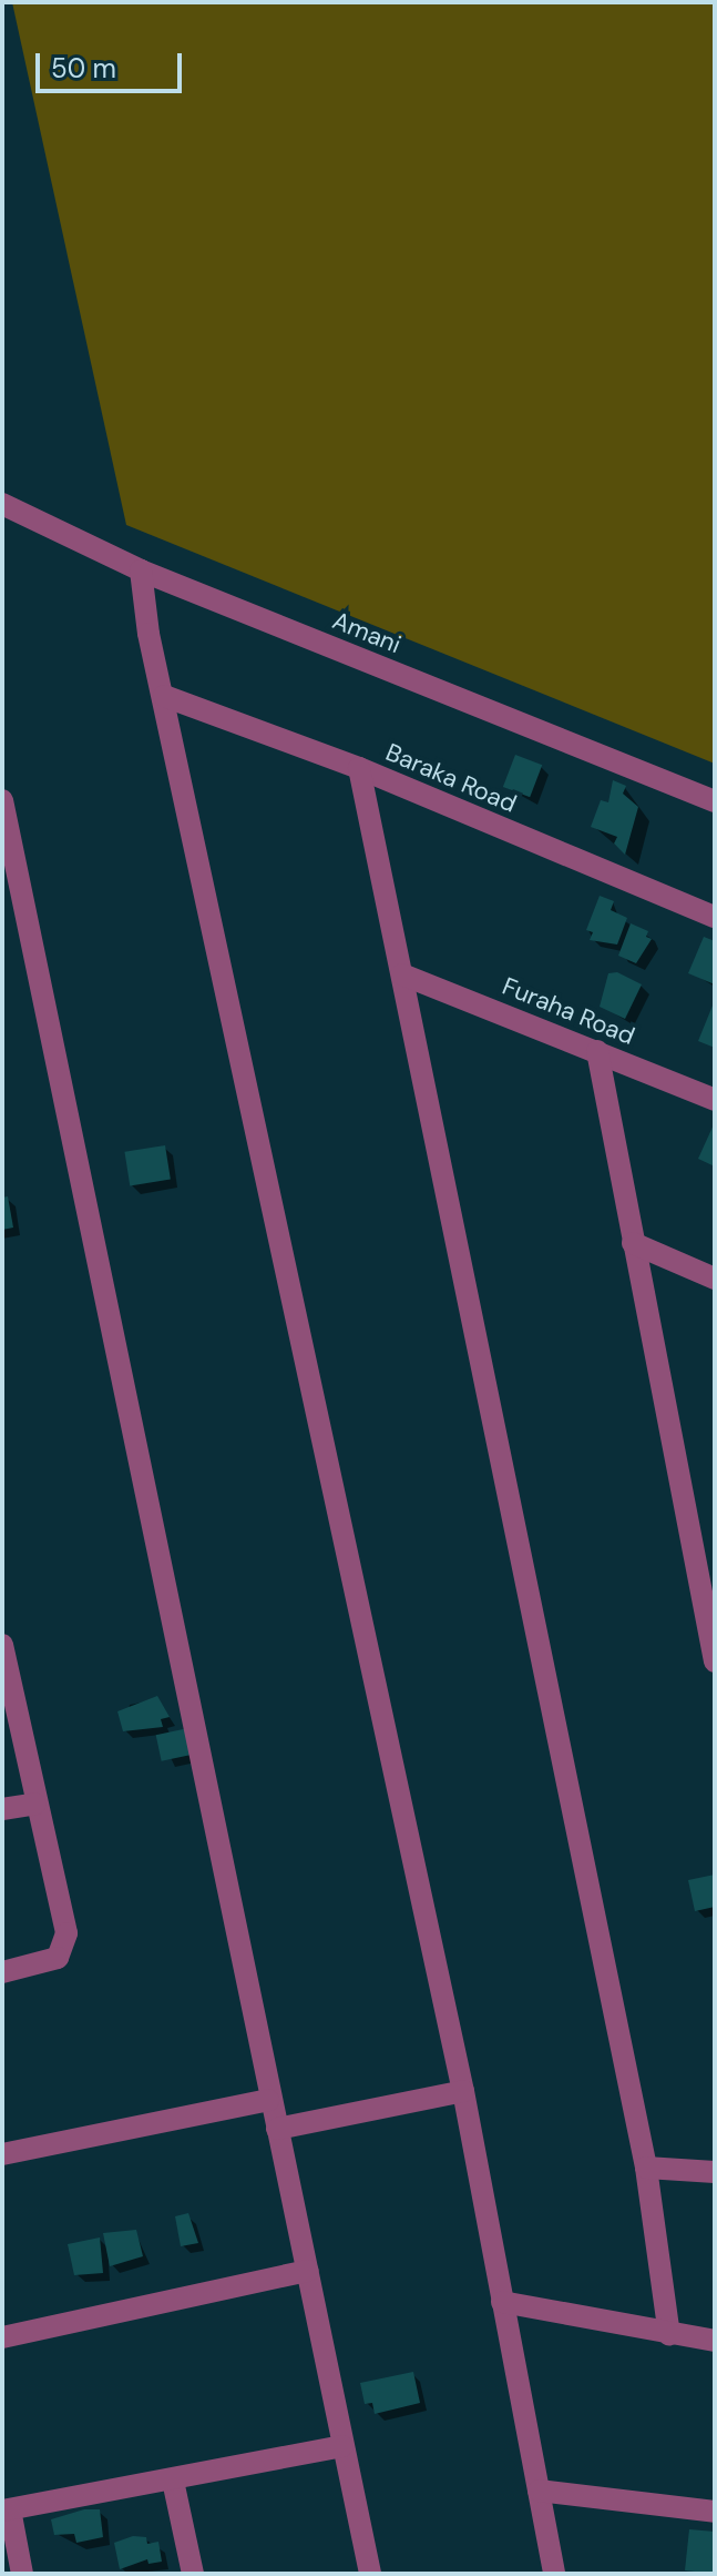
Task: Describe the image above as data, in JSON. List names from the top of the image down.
{
  "streets": {
    "street": ["Amani", "Baraka Road", "Furaha Road"]
  },
  "scale_bar": "50 m"
}
